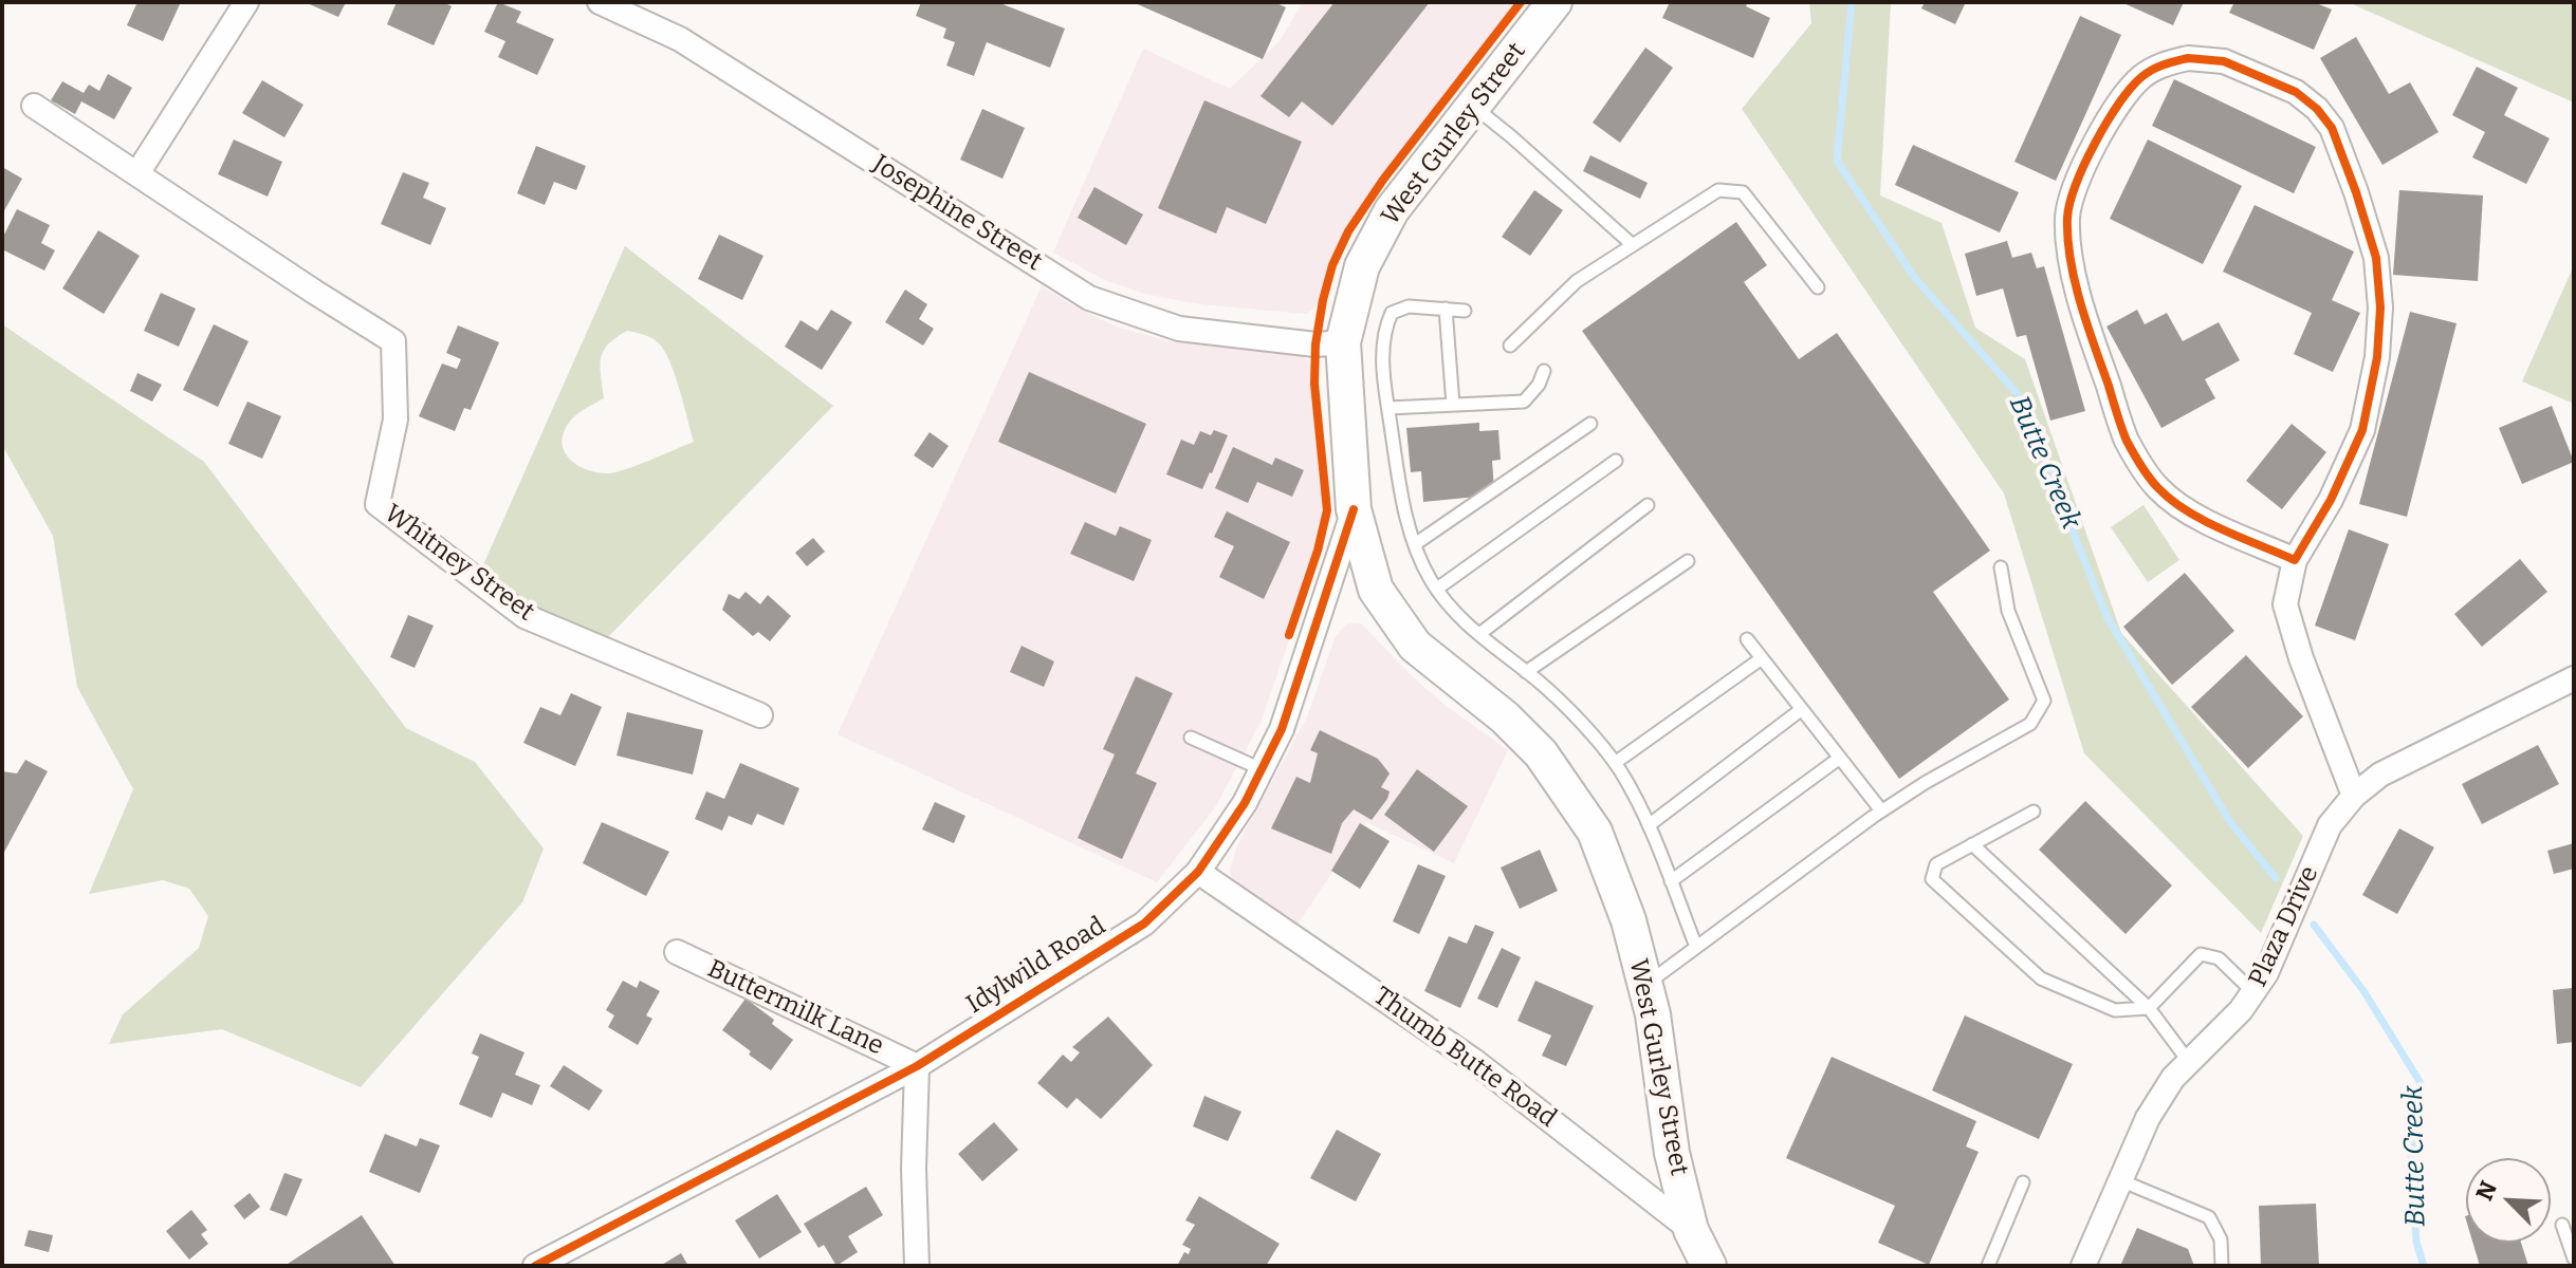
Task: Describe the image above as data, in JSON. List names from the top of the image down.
{
  "streets": {
    "main road": ["West Gurley Street", "Thumb Butte Road"],
    "street": [
      "Josephine Street",
      "Whitney Street",
      "Plaza Drive",
      "Idylwild Road",
      "Buttermilk Lane"
    ]
  },
  "crossings": [
    ["West Gurley Street", "Josephine Street"],
    ["West Gurley Street", "Idylwild Road"],
    ["West Gurley Street", "Thumb Butte Road"],
    ["Idylwild Road", "Buttermilk Lane"],
    ["Idylwild Road", "Thumb Butte Road"]
  ],
  "water": ["Butte Creek"],
  "north": "top left"
}
